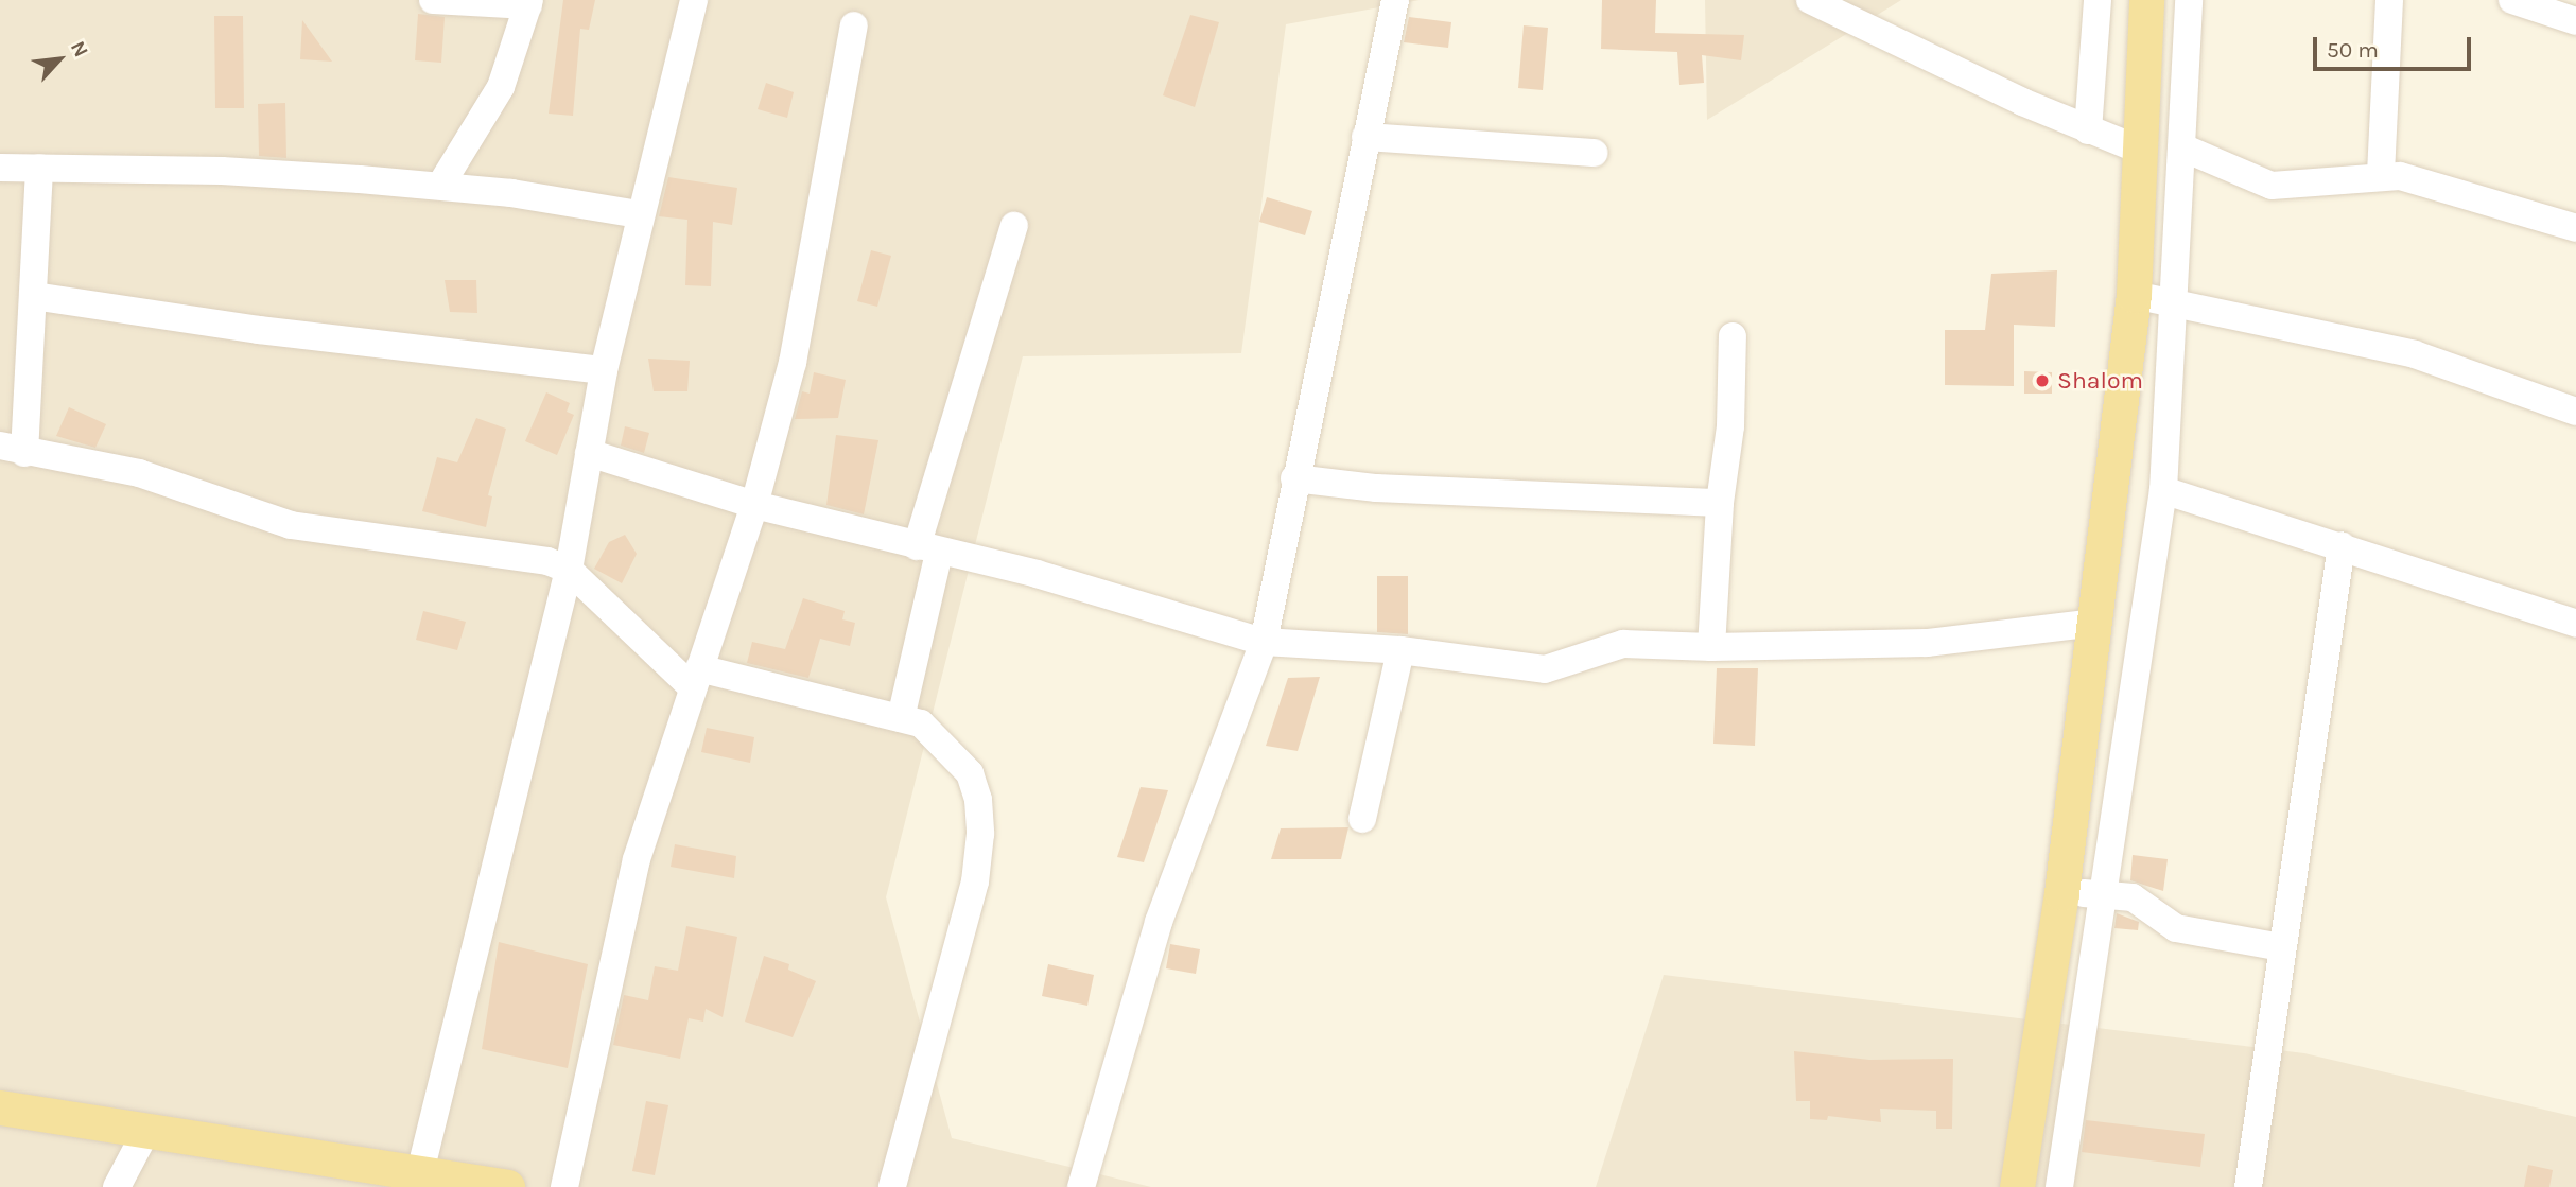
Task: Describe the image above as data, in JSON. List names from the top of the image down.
{
  "places": ["Shalom"],
  "scale_bar": "50 m",
  "north": "top right"
}
